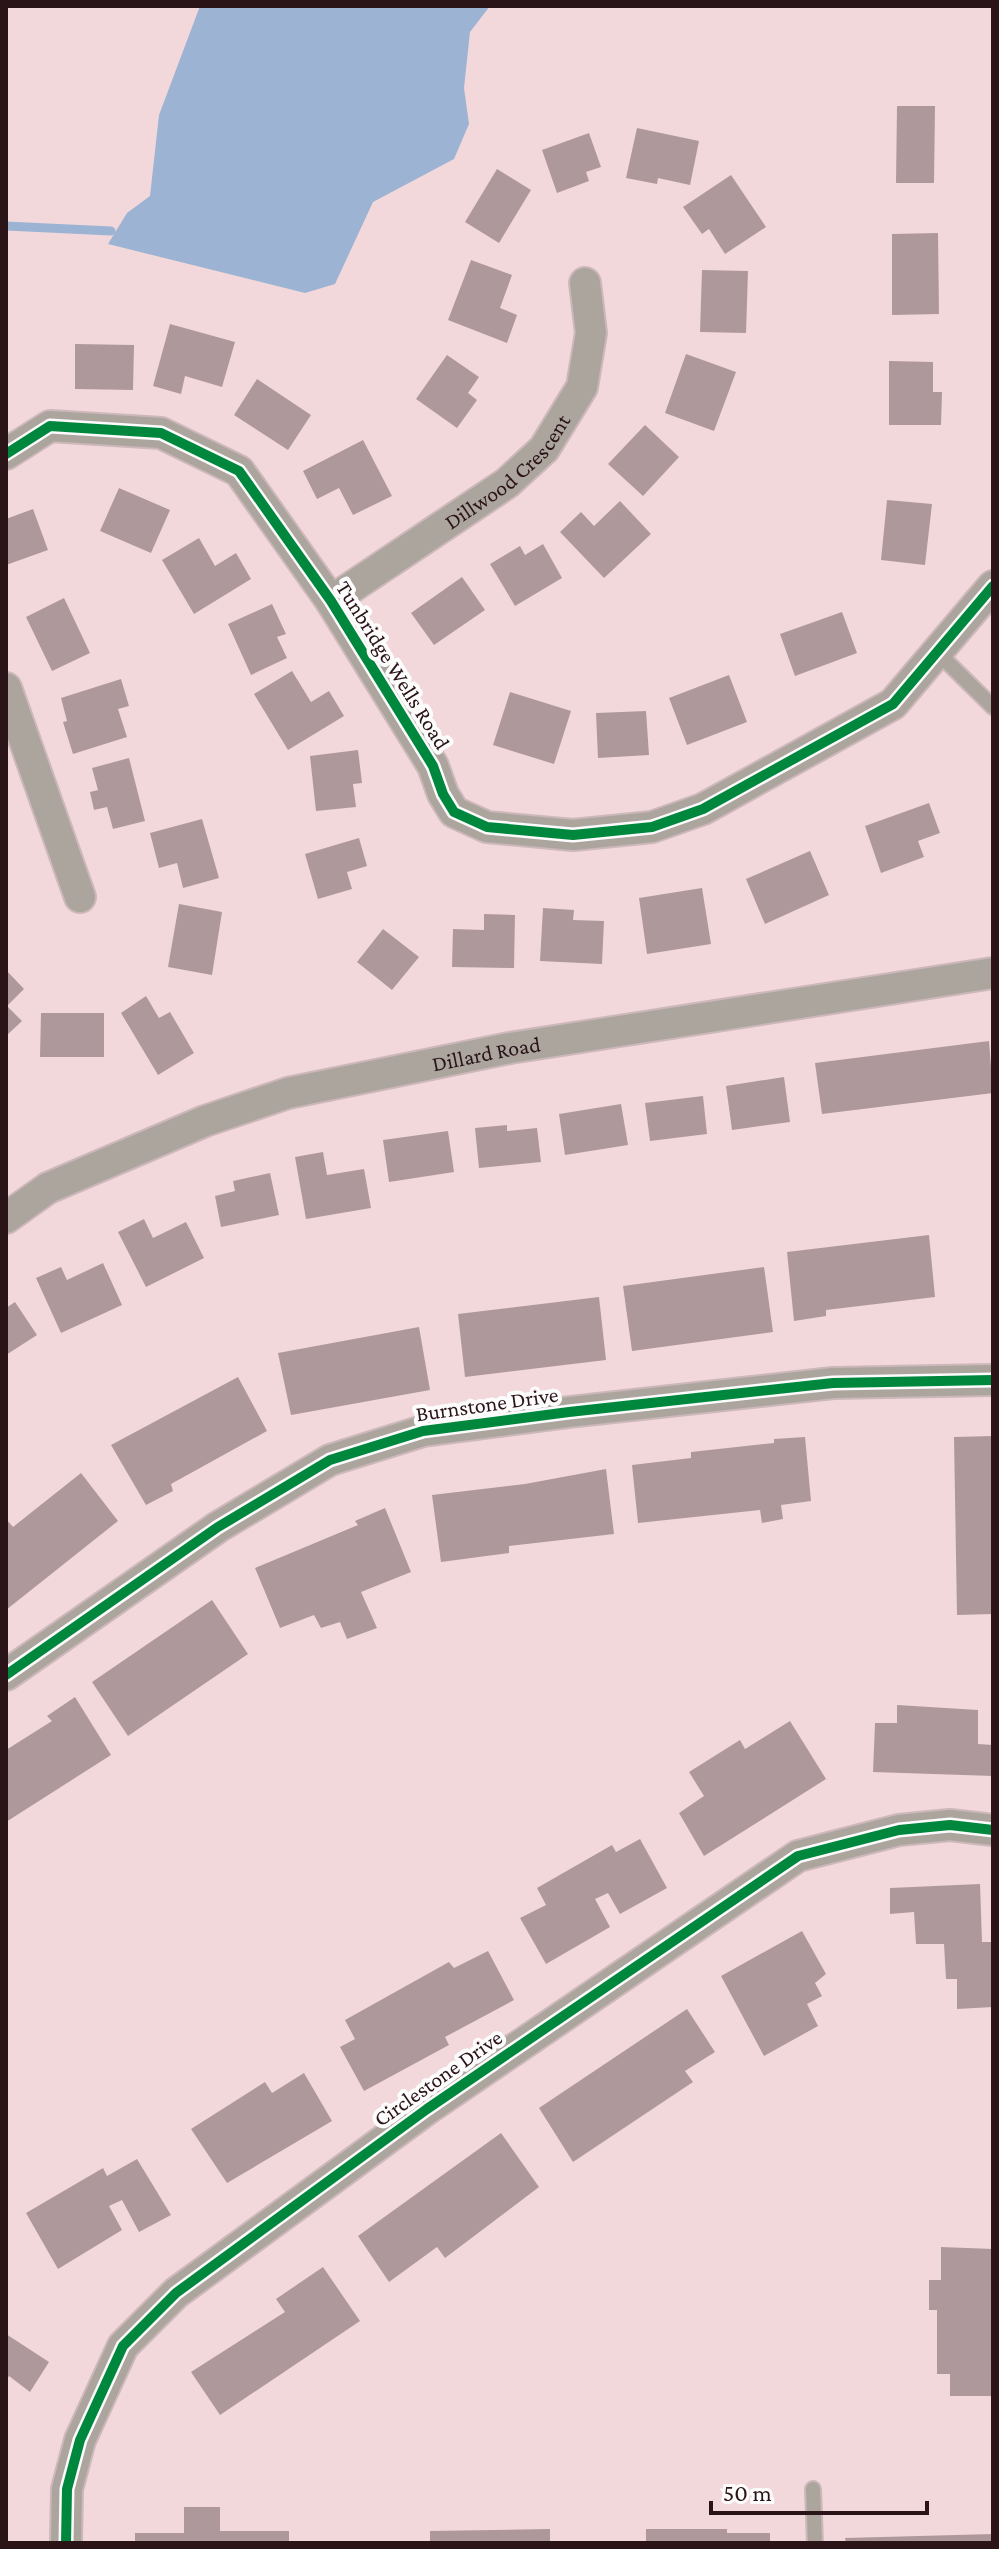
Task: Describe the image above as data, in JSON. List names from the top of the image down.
{
  "streets": {
    "street": [
      "Dillwood Crescent",
      "Tunbridge Wells Road",
      "Dillard Road",
      "Burnstone Drive",
      "Circlestone Drive"
    ]
  },
  "crossings": [
    ["Dillwood Crescent", "Tunbridge Wells Road"]
  ],
  "scale_bar": "50 m"
}
